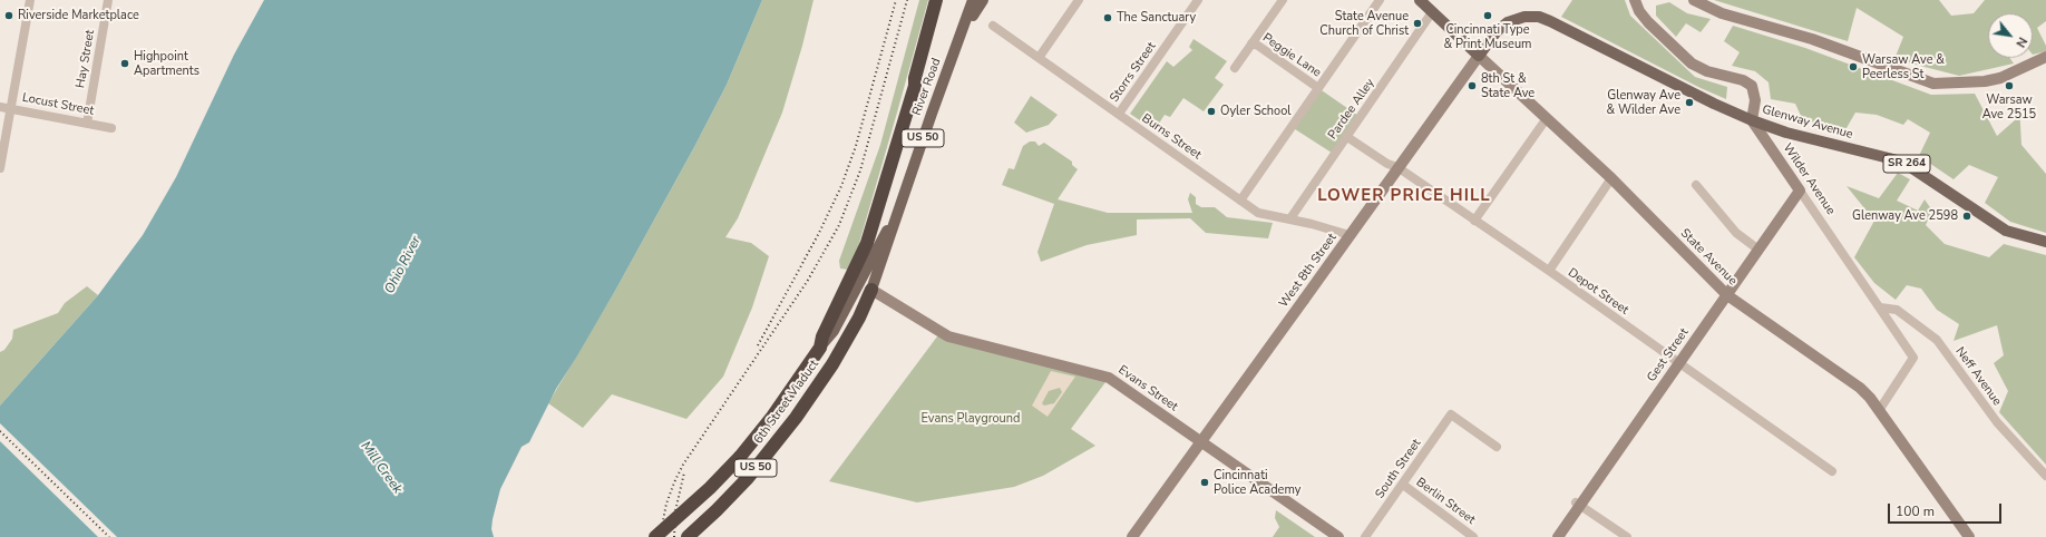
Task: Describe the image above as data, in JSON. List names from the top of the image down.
{
  "streets": {
    "highway": ["US 50", "6th Street Viaduct"],
    "main road": [
      "River Road",
      "Glenway Avenue",
      "SR 264",
      "Wilder Avenue",
      "State Avenue",
      "West 8th Street",
      "Gest Street",
      "Evans Street"
    ],
    "street": [
      "Peggie Lane",
      "Hay Street",
      "Storrs Street",
      "Locust Street",
      "Pardee Alley",
      "Burns Street",
      "Depot Street",
      "Neff Avenue",
      "South Street",
      "Berlin Street"
    ]
  },
  "crossings": [
    ["Hay Street", "Locust Street"],
    ["Storrs Street", "Burns Street"],
    ["River Road", "Evans Street"],
    ["River Road", "6th Street Viaduct"],
    ["Pardee Alley", "Burns Street"],
    ["Pardee Alley", "State Avenue"],
    ["Pardee Alley", "Depot Street"],
    ["Glenway Avenue", "Wilder Avenue"],
    ["Glenway Avenue", "West 8th Street"],
    ["Burns Street", "West 8th Street"],
    ["Wilder Avenue", "State Avenue"],
    ["Wilder Avenue", "Gest Street"],
    ["Wilder Avenue", "Neff Avenue"],
    ["State Avenue", "West 8th Street"],
    ["State Avenue", "Gest Street"],
    ["West 8th Street", "Depot Street"],
    ["Depot Street", "Gest Street"],
    ["Evans Street", "6th Street Viaduct"],
    ["South Street", "Berlin Street"]
  ],
  "districts": ["LOWER PRICE HILL"],
  "water": ["Ohio River", "Mill Creek"],
  "parks": ["Evans Playground"],
  "places": [
    "Riverside Marketplace",
    "Cincinnati Type & Print Museum",
    "The Sanctuary",
    "State Avenue Church of Christ",
    "Highpoint Apartments",
    "Warsaw Ave & Peerless St",
    "8th St & State Ave",
    "Warsaw Ave 2515",
    "Glenway Ave & Wilder Ave",
    "Oyler School",
    "Glenway Ave 2598",
    "Cincinnati Police Academy"
  ],
  "scale_bar": "100 m",
  "north": "bottom right"
}
